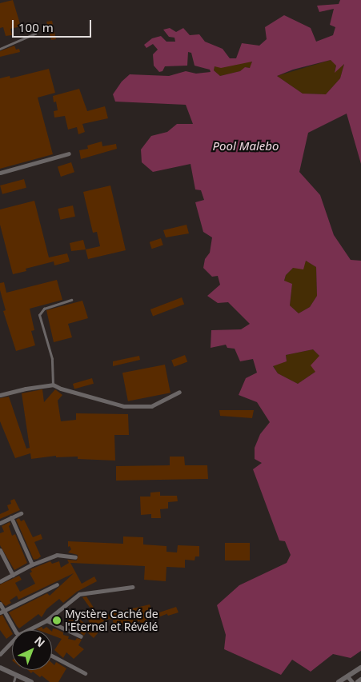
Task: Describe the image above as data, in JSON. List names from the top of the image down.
{
  "water": ["Pool Malebo"],
  "places": ["Mystère Caché de l'Eternel et Révélé"],
  "scale_bar": "100 m",
  "north": "top right"
}
